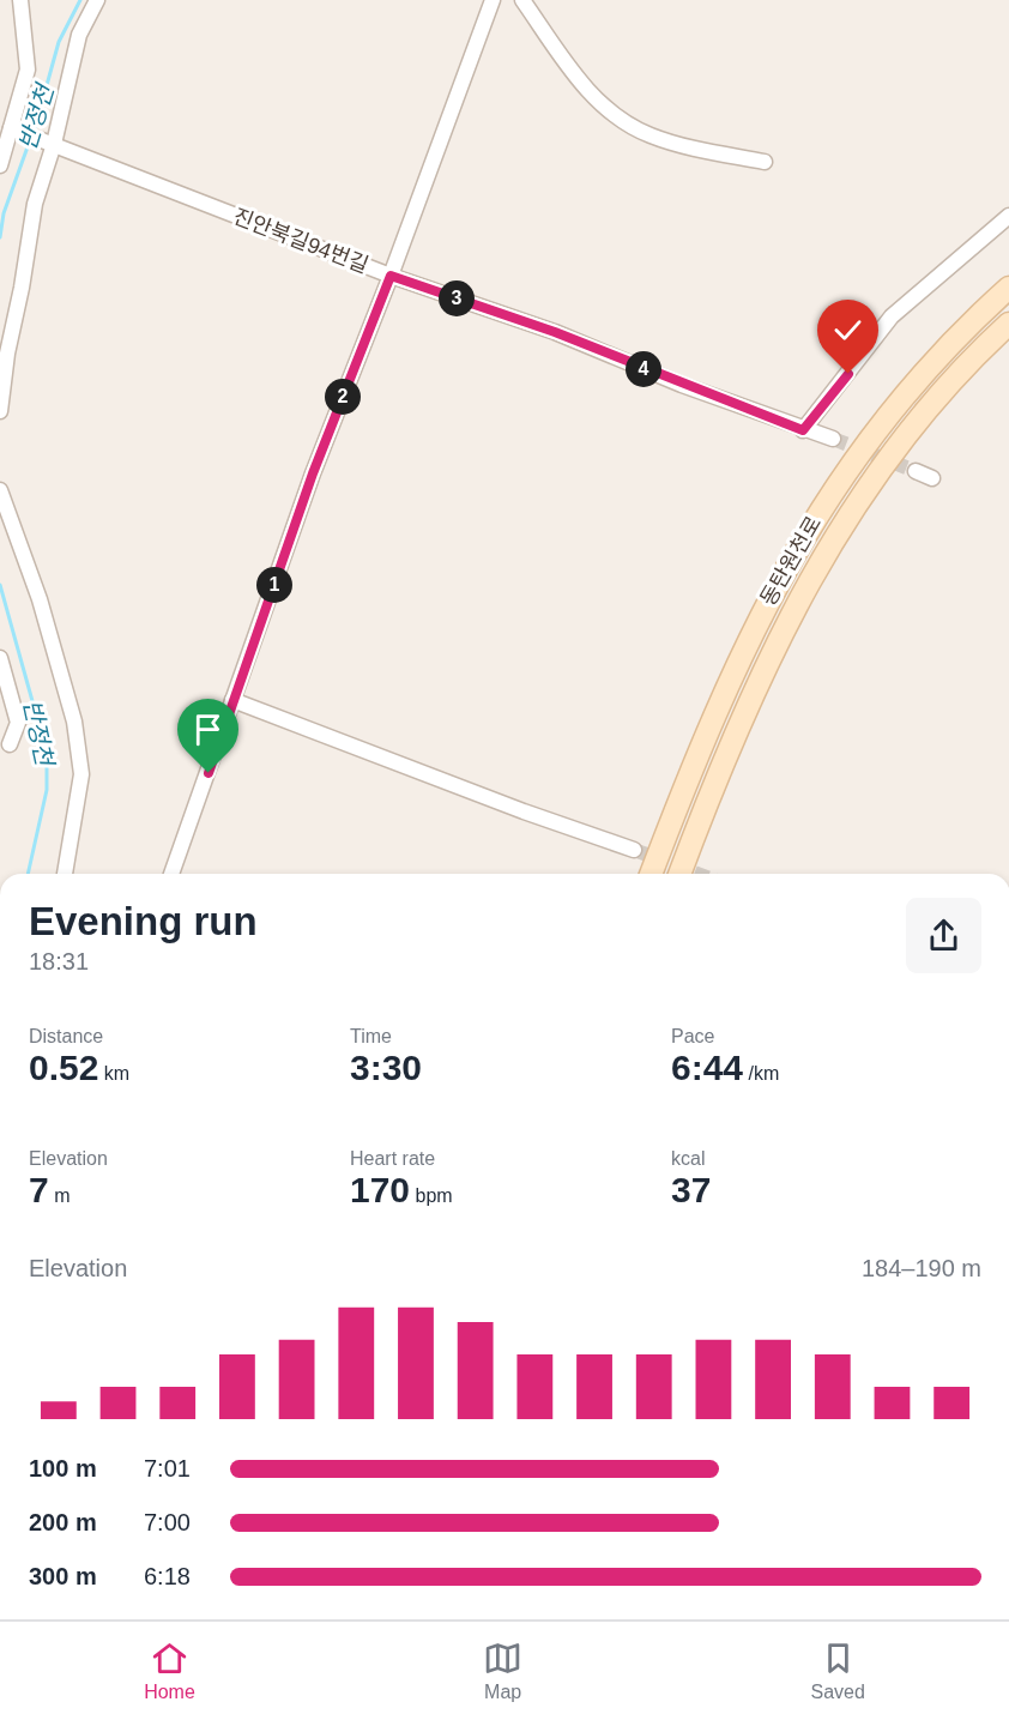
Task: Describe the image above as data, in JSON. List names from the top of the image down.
{
  "streets": {
    "main road": ["동탄원천로"],
    "street": ["진안북길94번길"]
  },
  "water": ["반정천"],
  "page": {
    "pins": [
      "3",
      "4",
      "2",
      "1"
    ],
    "heading": ["Evening run", "18:31"],
    "stats": [
      ["Distance", "0.52 km"],
      ["Time", "3:30"],
      ["Pace", "6:44 /km"],
      ["Elevation", "7 m"],
      ["Heart rate", "170 bpm"],
      ["kcal", "37"]
    ],
    "chart": ["Elevation", "184–190 m"],
    "list": [
      {
        "name": "100 m",
        "note": "7:01"
      },
      {
        "name": "200 m",
        "note": "7:00"
      },
      {
        "name": "300 m",
        "note": "6:18"
      }
    ],
    "tabs": ["Home", "Map", "Saved"]
  }
}
